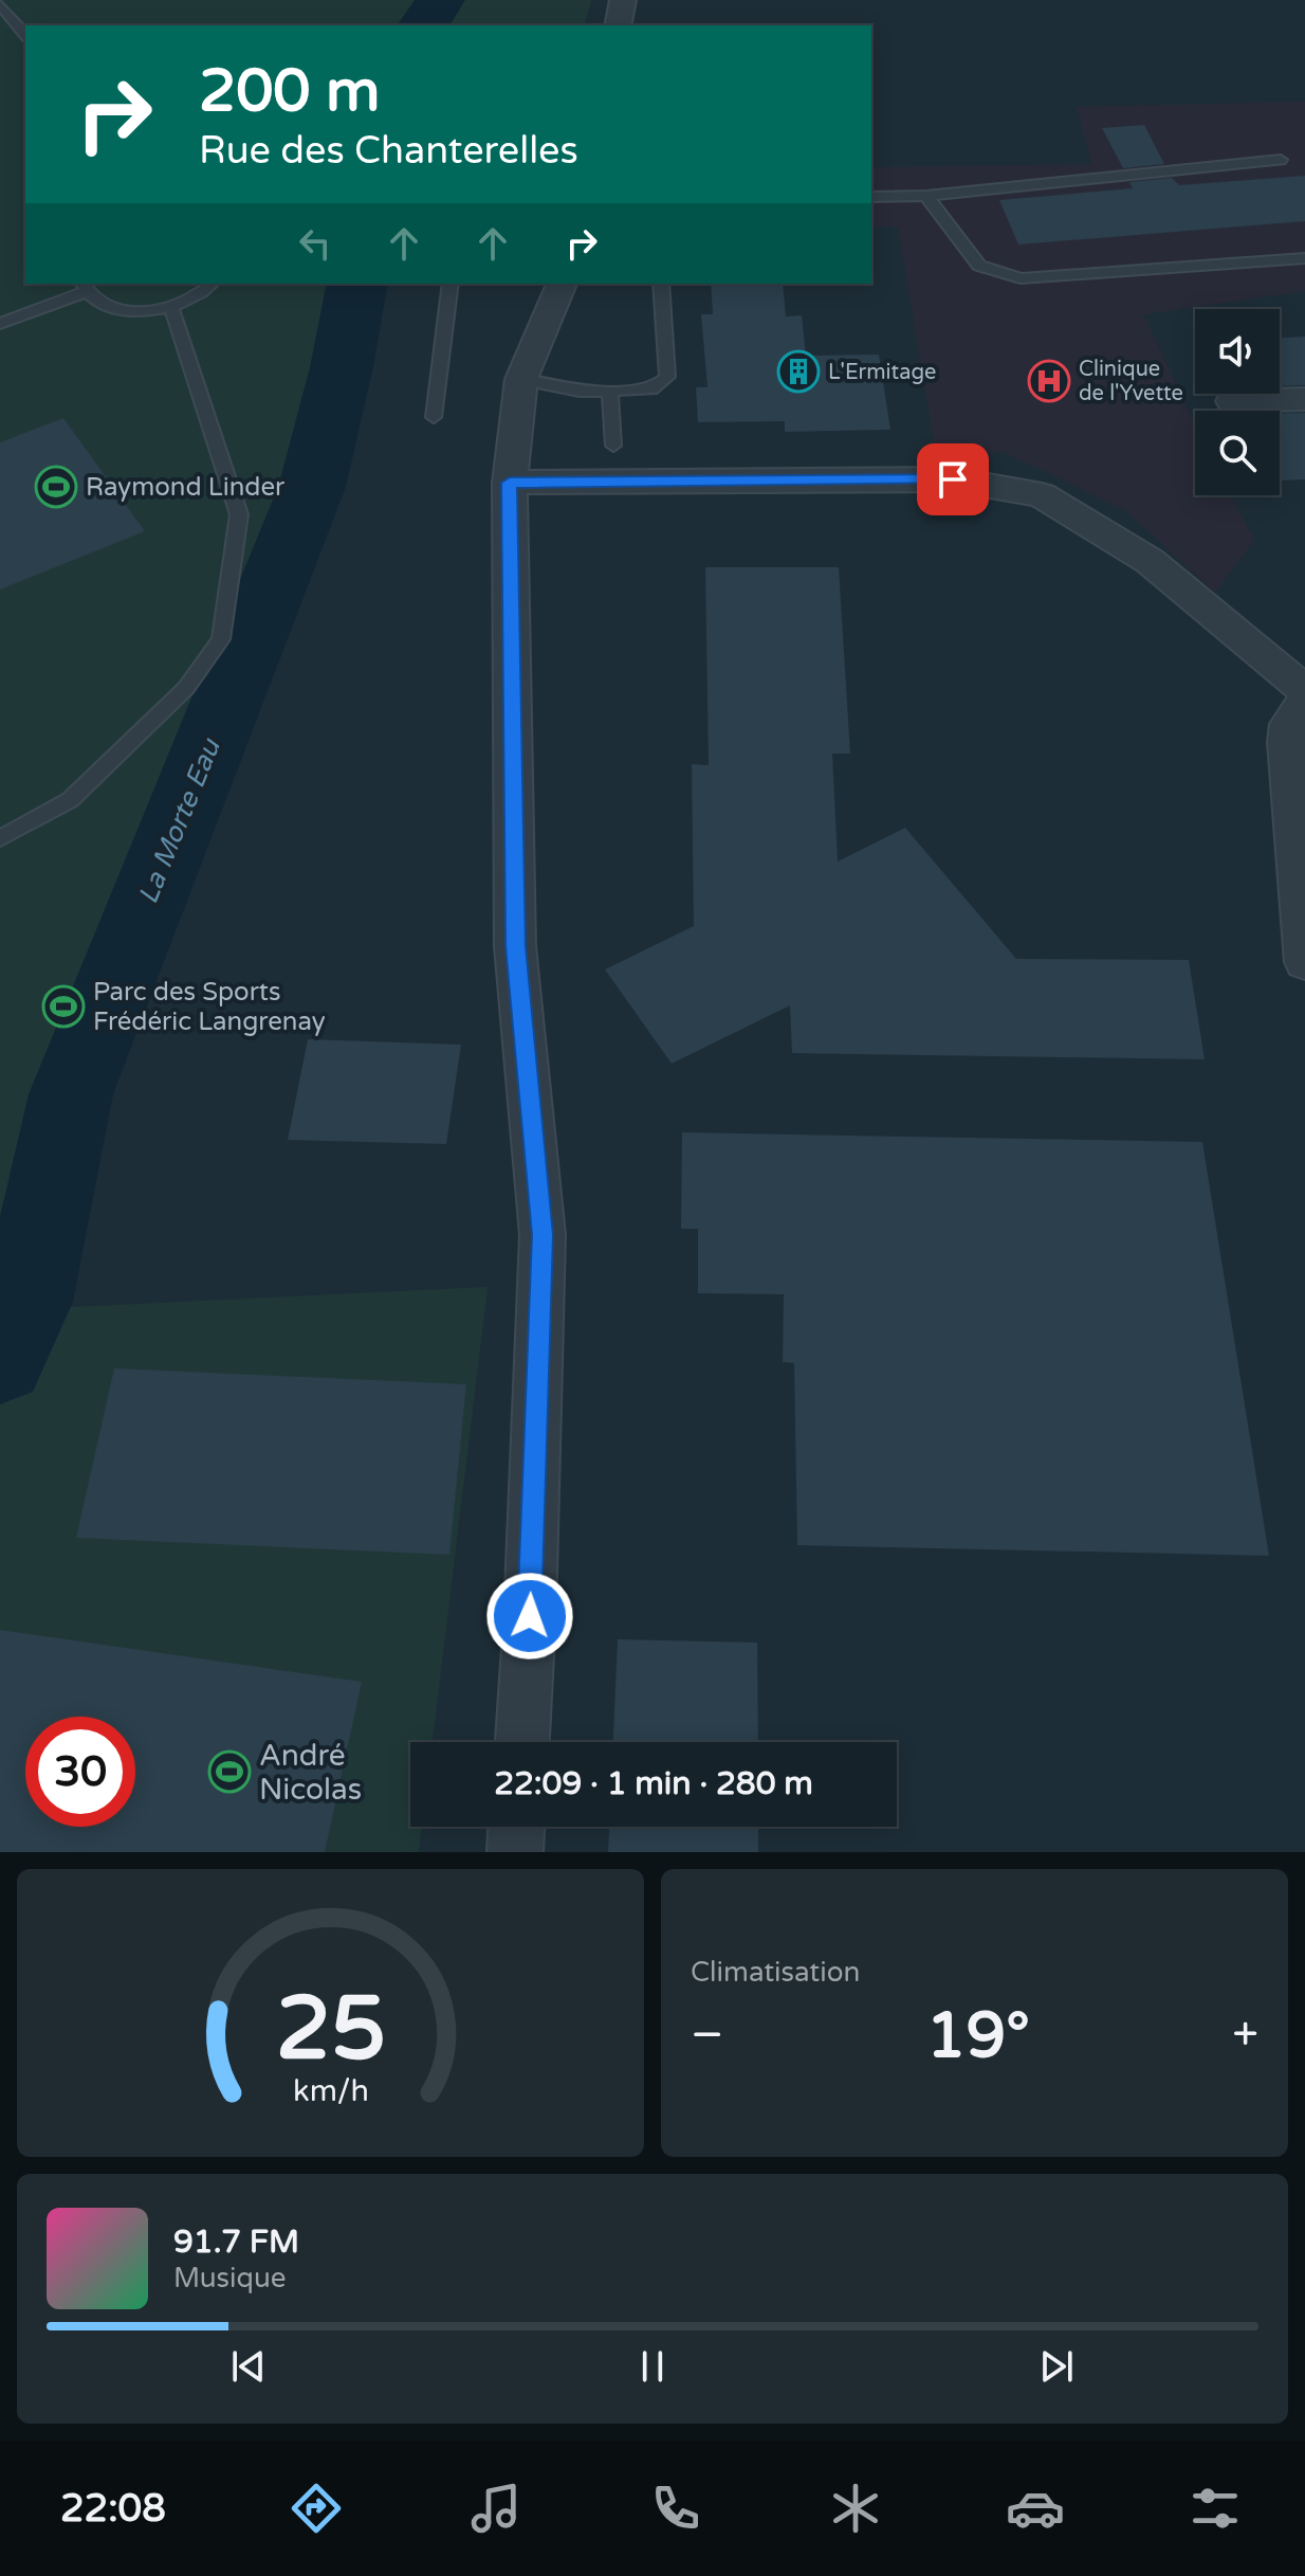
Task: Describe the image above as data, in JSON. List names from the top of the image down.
{
  "water": ["La Morte Eau"],
  "places": {
    "building": ["L'Ermitage"],
    "hospital": ["Clinique de l'Yvette"],
    "sports": ["Raymond Linder", "Parc des Sports Frédéric Langrenay", "André Nicolas"]
  },
  "page": {
    "turn": ["200 m", "Rue des Chanterelles"],
    "limit": "30",
    "trip": "22:09 · 1 min · 280 m",
    "tile": "Climatisation",
    "heat": ["−", "19°", "+"],
    "song": ["91.7 FM", "Musique"],
    "tabs": "22:08",
    "gauge": ["25", "km/h"]
  }
}
